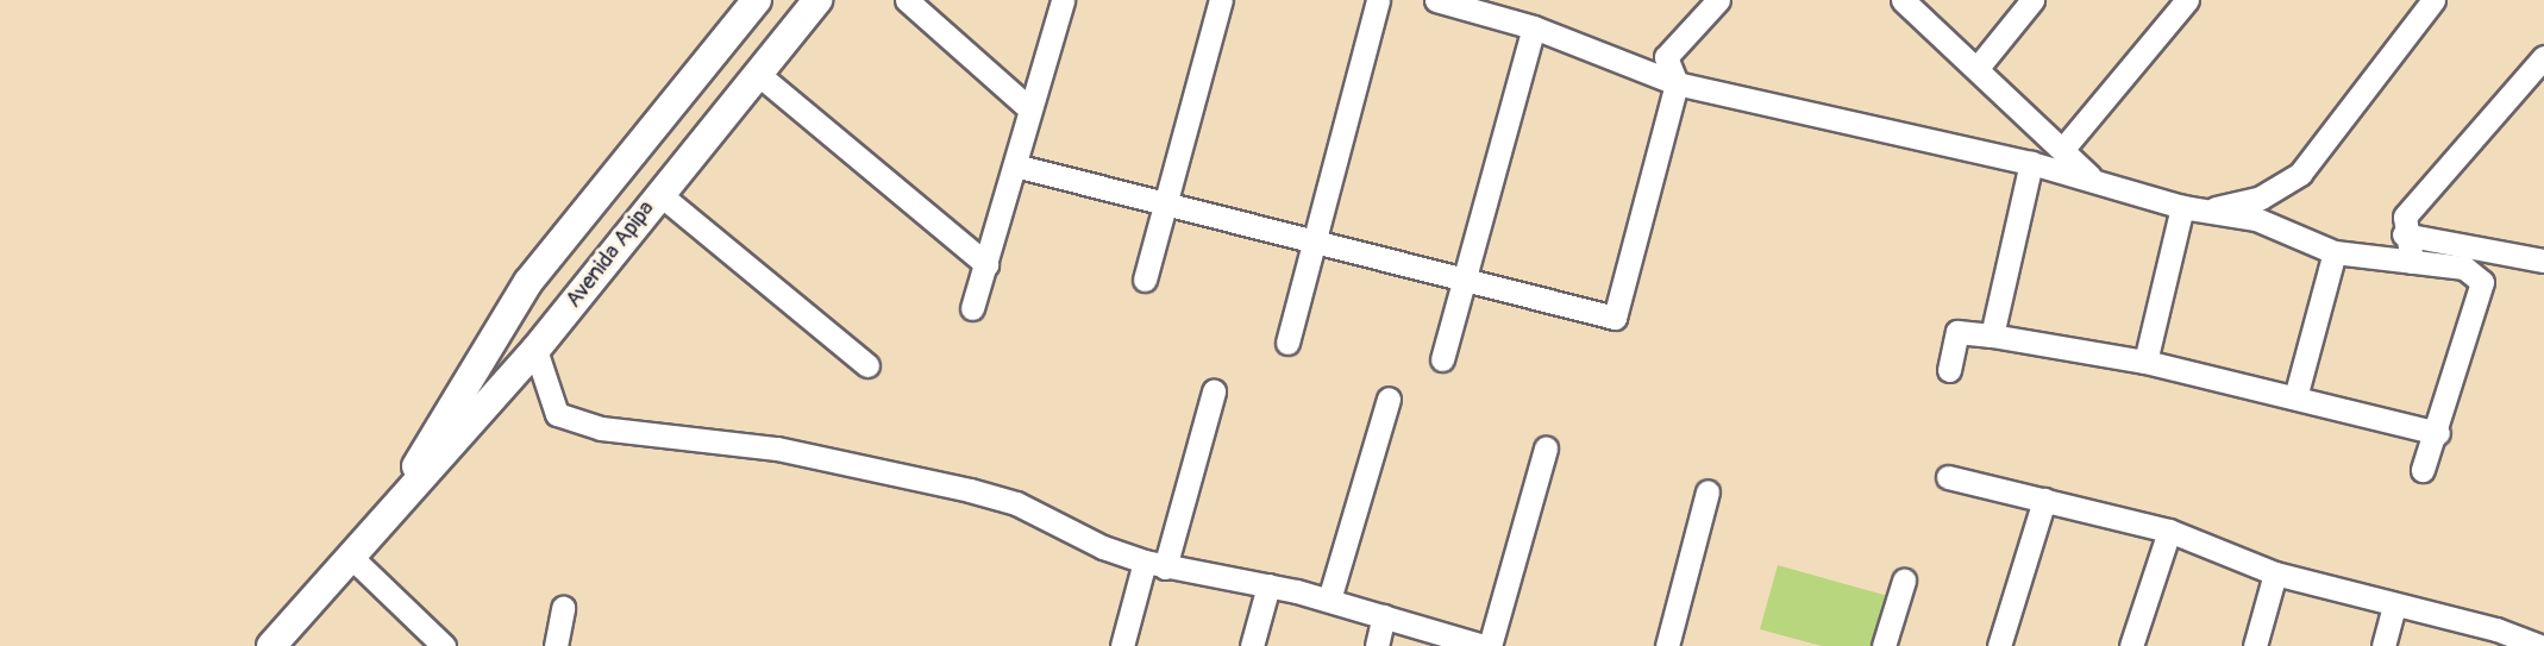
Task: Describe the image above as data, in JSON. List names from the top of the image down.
{
  "streets": {
    "street": ["Avenida Apipa"]
  }
}
